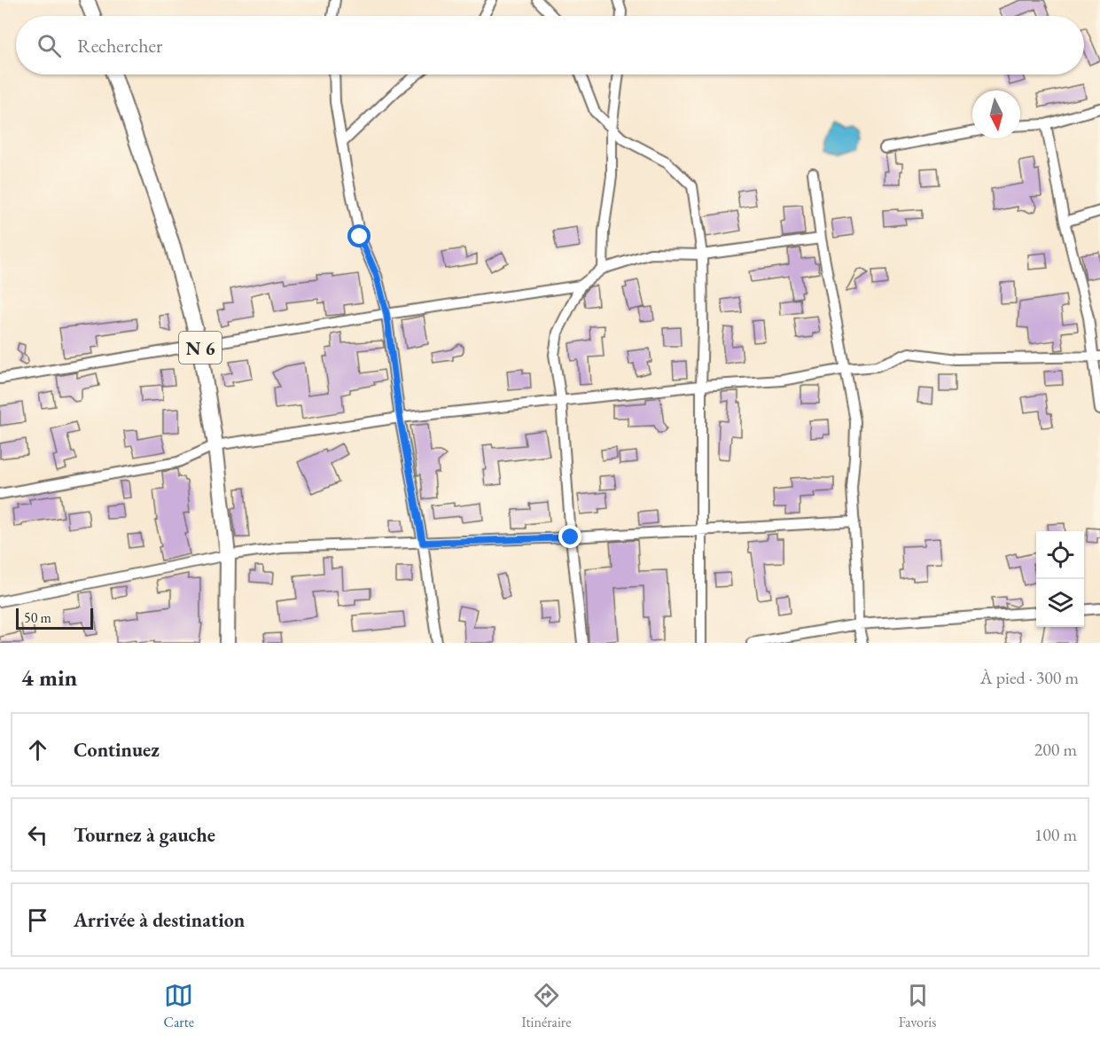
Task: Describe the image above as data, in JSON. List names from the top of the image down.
{
  "streets": {
    "main road": ["N 6"]
  },
  "scale_bar": "50 m",
  "north": "bottom",
  "page": {
    "search": "Rechercher",
    "scale": "50 m",
    "heading": ["4 min", "À pied · 300 m"],
    "list": [
      ["Continuez", "200 m"],
      ["Tournez à gauche", "100 m"],
      "Arrivée à destination"
    ],
    "nav": ["Carte", "Itinéraire", "Favoris"]
  }
}
